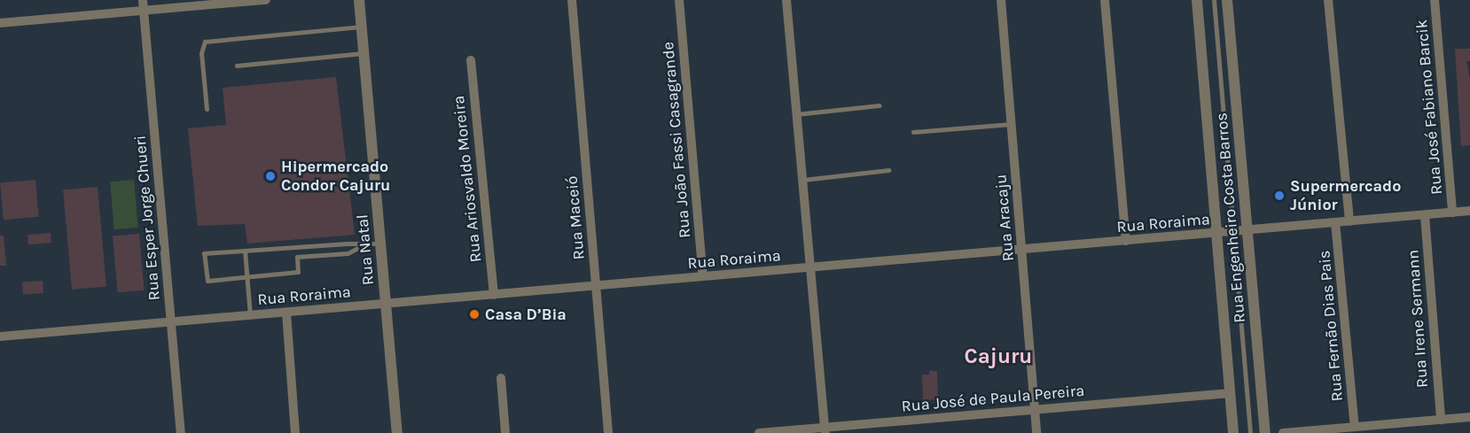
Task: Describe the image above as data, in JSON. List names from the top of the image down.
{
  "streets": {
    "street": [
      "Rua José Fabiano Barcik",
      "Rua João Fassi Casagrande",
      "Rua Ariosvaldo Moreira",
      "Rua Esper Jorge Chueri",
      "Rua Maceió",
      "Rua Aracaju",
      "Rua Engenheiro Costa Barros",
      "Rua Roraima",
      "Rua Natal",
      "Rua Irene Sermann",
      "Rua Fernão Dias Pais",
      "Rua José de Paula Pereira"
    ]
  },
  "crossings": [
    ["Rua José Fabiano Barcik", "Rua Roraima"],
    ["Rua João Fassi Casagrande", "Rua Roraima"],
    ["Rua Ariosvaldo Moreira", "Rua Roraima"],
    ["Rua Esper Jorge Chueri", "Rua Roraima"],
    ["Rua Maceió", "Rua Roraima"],
    ["Rua Aracaju", "Rua Roraima"],
    ["Rua Aracaju", "Rua José de Paula Pereira"],
    ["Rua Engenheiro Costa Barros", "Rua Roraima"],
    ["Rua Engenheiro Costa Barros", "Rua José de Paula Pereira"],
    ["Rua Roraima", "Rua Natal"],
    ["Rua Roraima", "Rua Irene Sermann"],
    ["Rua Roraima", "Rua Fernão Dias Pais"]
  ],
  "districts": ["Cajuru"],
  "places": ["Hipermercado Condor Cajuru", "Supermercado Júnior", "Casa D’Bia"]
}
